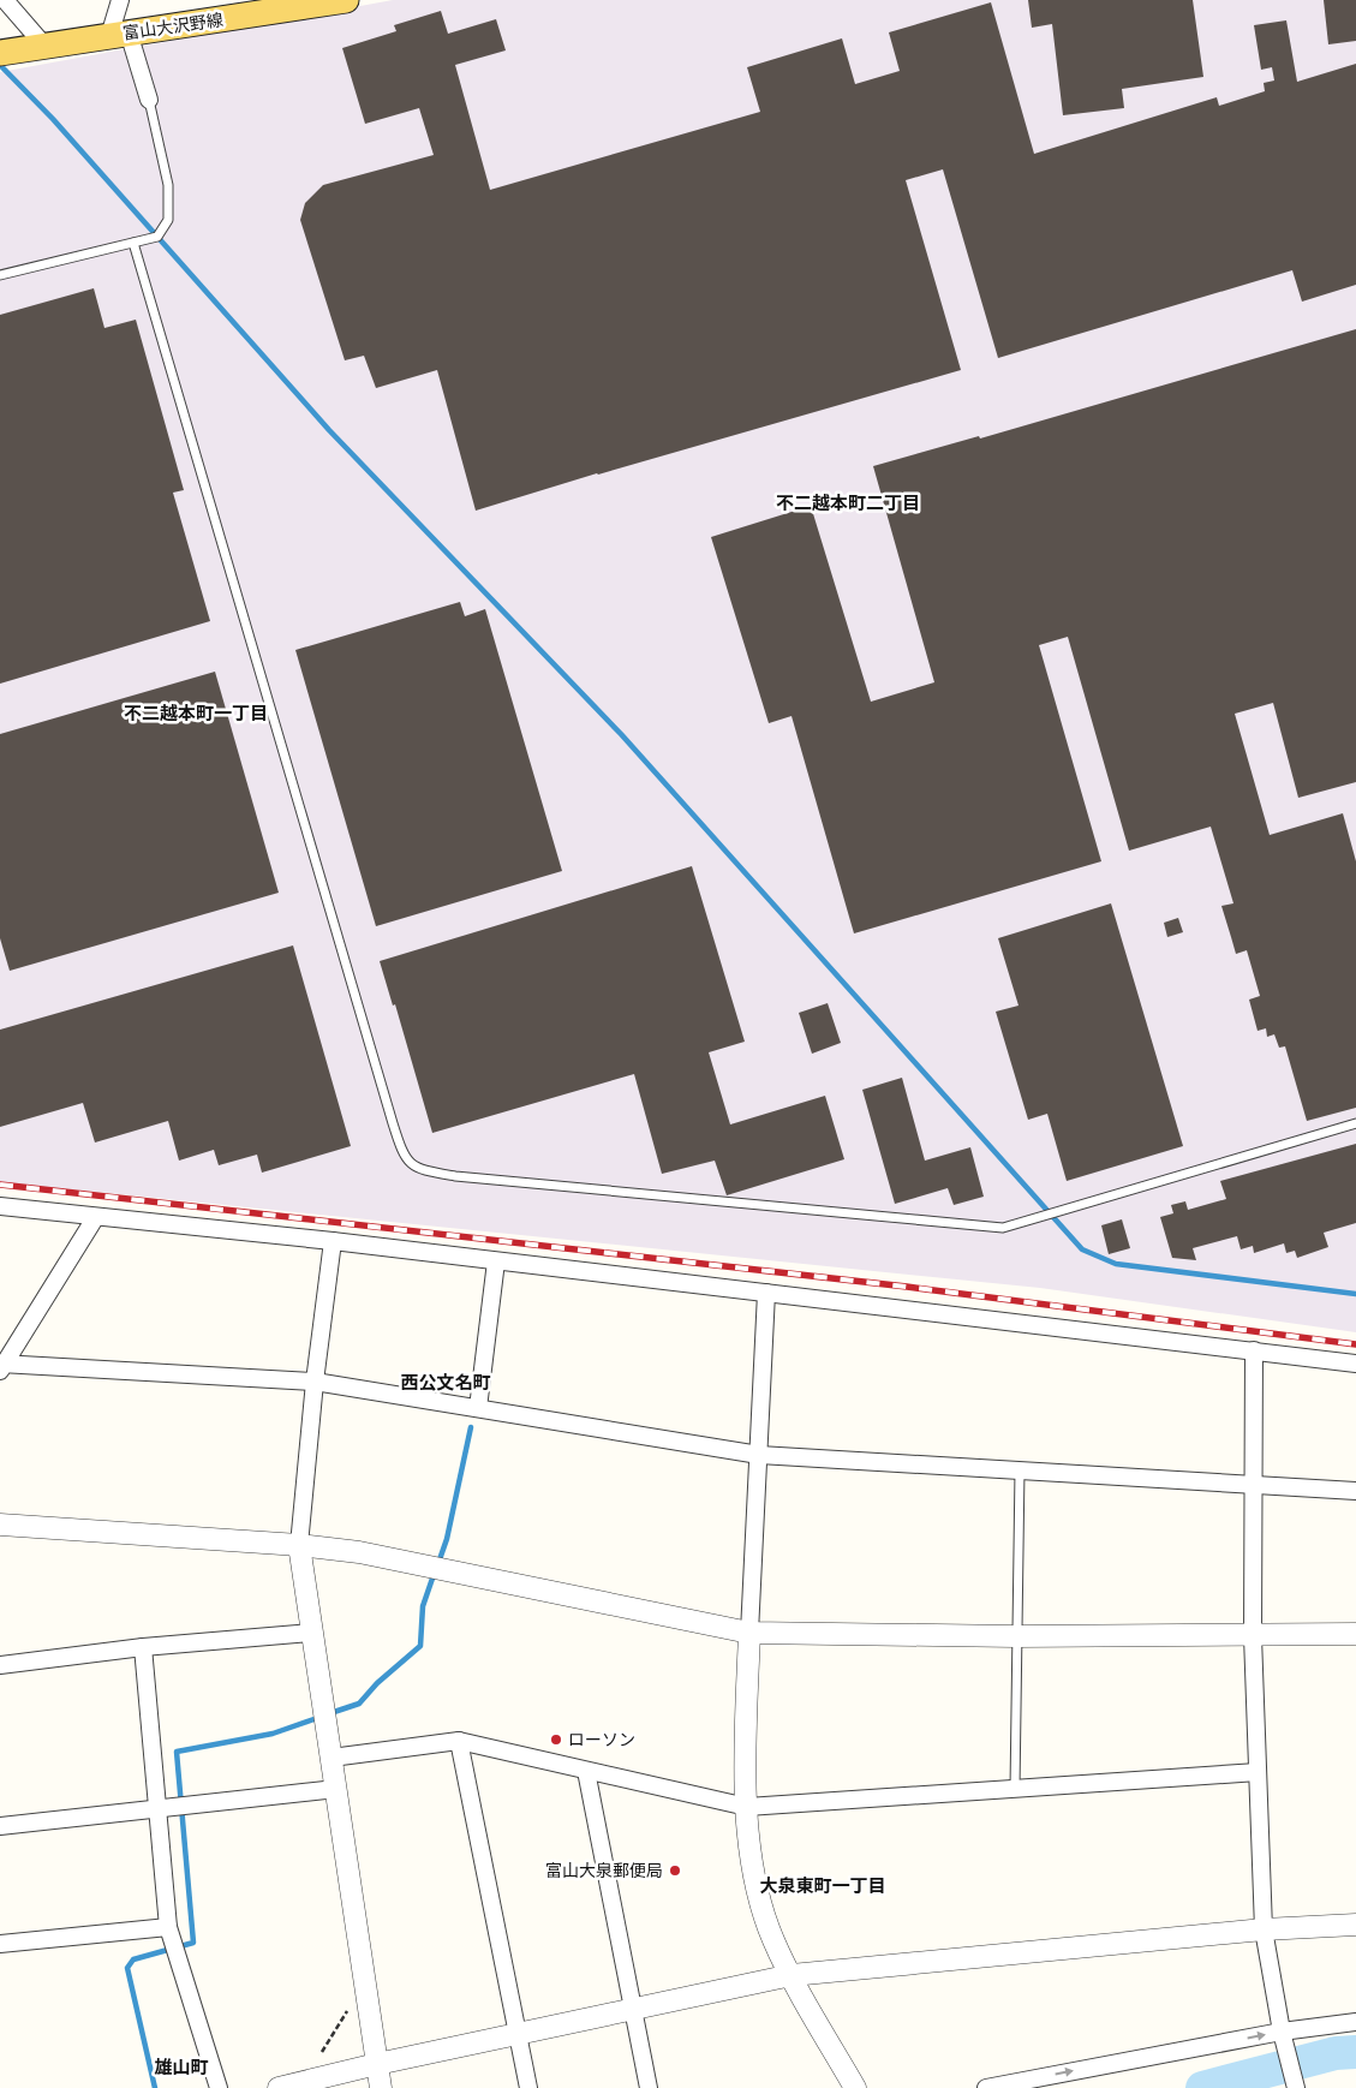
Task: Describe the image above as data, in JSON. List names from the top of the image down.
{
  "streets": {
    "main road": ["富山大沢野線"]
  },
  "districts": [
    "不二越本町二丁目",
    "不二越本町一丁目",
    "西公文名町",
    "大泉東町一丁目",
    "雄山町"
  ],
  "places": ["ローソン", "富山大泉郵便局"]
}
